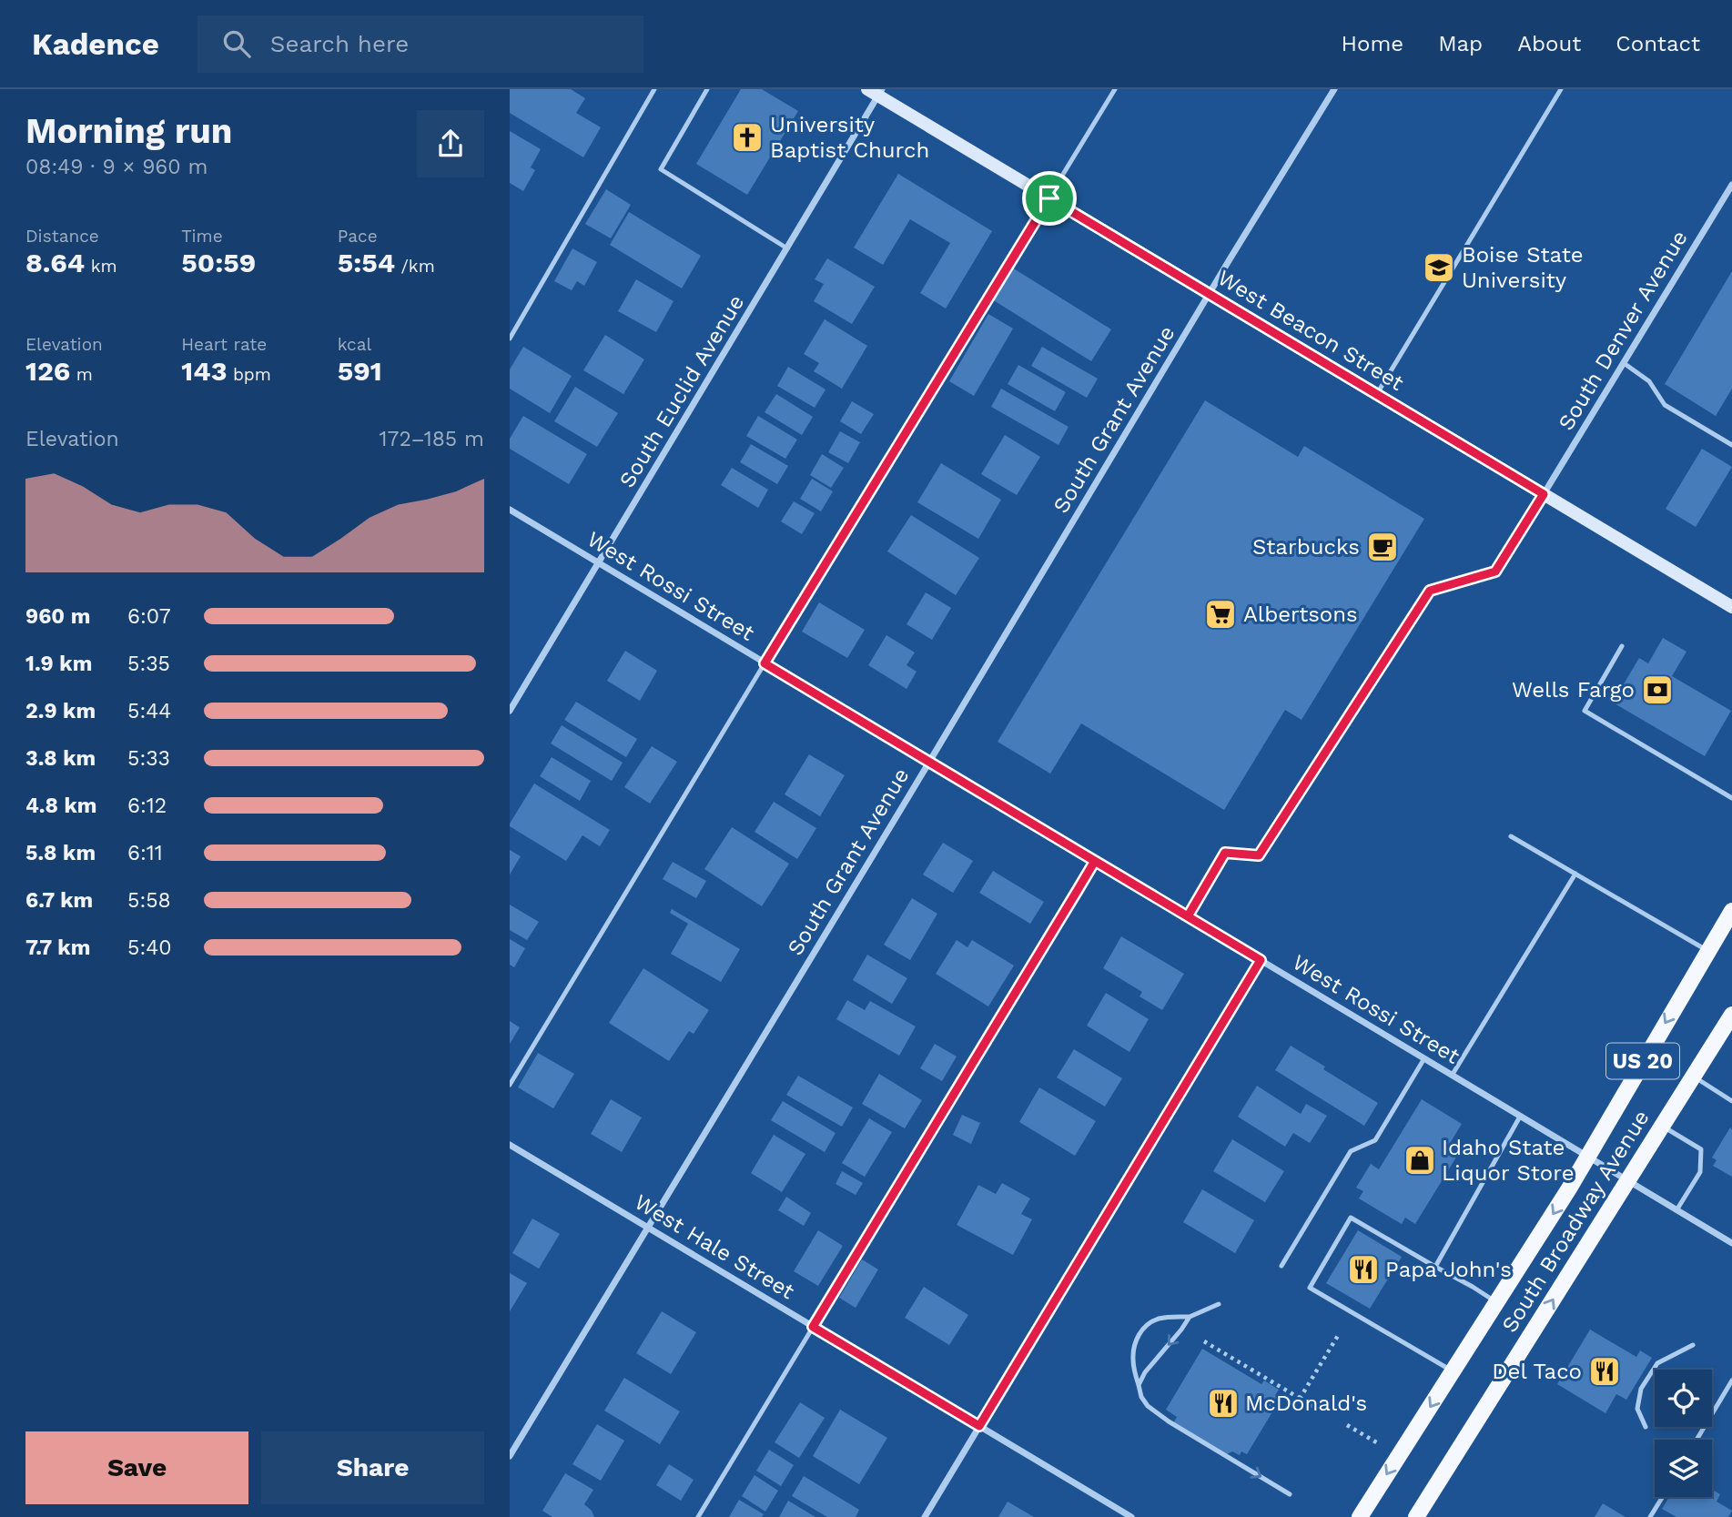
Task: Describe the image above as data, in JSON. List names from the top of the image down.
{
  "streets": {
    "main road": ["US 20", "South Broadway Avenue"],
    "street": [
      "West Beacon Street",
      "South Denver Avenue",
      "South Euclid Avenue",
      "South Grant Avenue",
      "West Rossi Street",
      "West Hale Street"
    ]
  },
  "crossings": [
    ["West Beacon Street", "South Denver Avenue"],
    ["West Beacon Street", "South Euclid Avenue"],
    ["West Beacon Street", "South Grant Avenue"],
    ["South Euclid Avenue", "West Rossi Street"],
    ["South Grant Avenue", "West Rossi Street"],
    ["South Grant Avenue", "West Hale Street"],
    ["West Rossi Street", "South Broadway Avenue"]
  ],
  "places": {
    "church": ["University Baptist Church"],
    "school or university": ["Boise State University"],
    "cafe": ["Starbucks"],
    "supermarket": ["Albertsons"],
    "bank": ["Wells Fargo"],
    "shop": ["Idaho State Liquor Store"],
    "restaurant": ["Papa John's", "Del Taco", "McDonald's"]
  },
  "page": {
    "header": "Kadence",
    "search": "Search here",
    "nav": [
      "Home",
      "Map",
      "About",
      "Contact"
    ],
    "heading": ["Morning run", "08:49 · 9 × 960 m"],
    "stats": [
      ["Distance", "8.64 km"],
      ["Time", "50:59"],
      ["Pace", "5:54 /km"],
      ["Elevation", "126 m"],
      ["Heart rate", "143 bpm"],
      ["kcal", "591"]
    ],
    "chart": ["Elevation", "172–185 m"],
    "list": [
      {
        "name": "960 m",
        "note": "6:07"
      },
      {
        "name": "1.9 km",
        "note": "5:35"
      },
      {
        "name": "2.9 km",
        "note": "5:44"
      },
      {
        "name": "3.8 km",
        "note": "5:33"
      },
      {
        "name": "4.8 km",
        "note": "6:12"
      },
      {
        "name": "5.8 km",
        "note": "6:11"
      },
      {
        "name": "6.7 km",
        "note": "5:58"
      },
      {
        "name": "7.7 km",
        "note": "5:40"
      }
    ],
    "buttons": ["Save", "Share"]
  }
}
